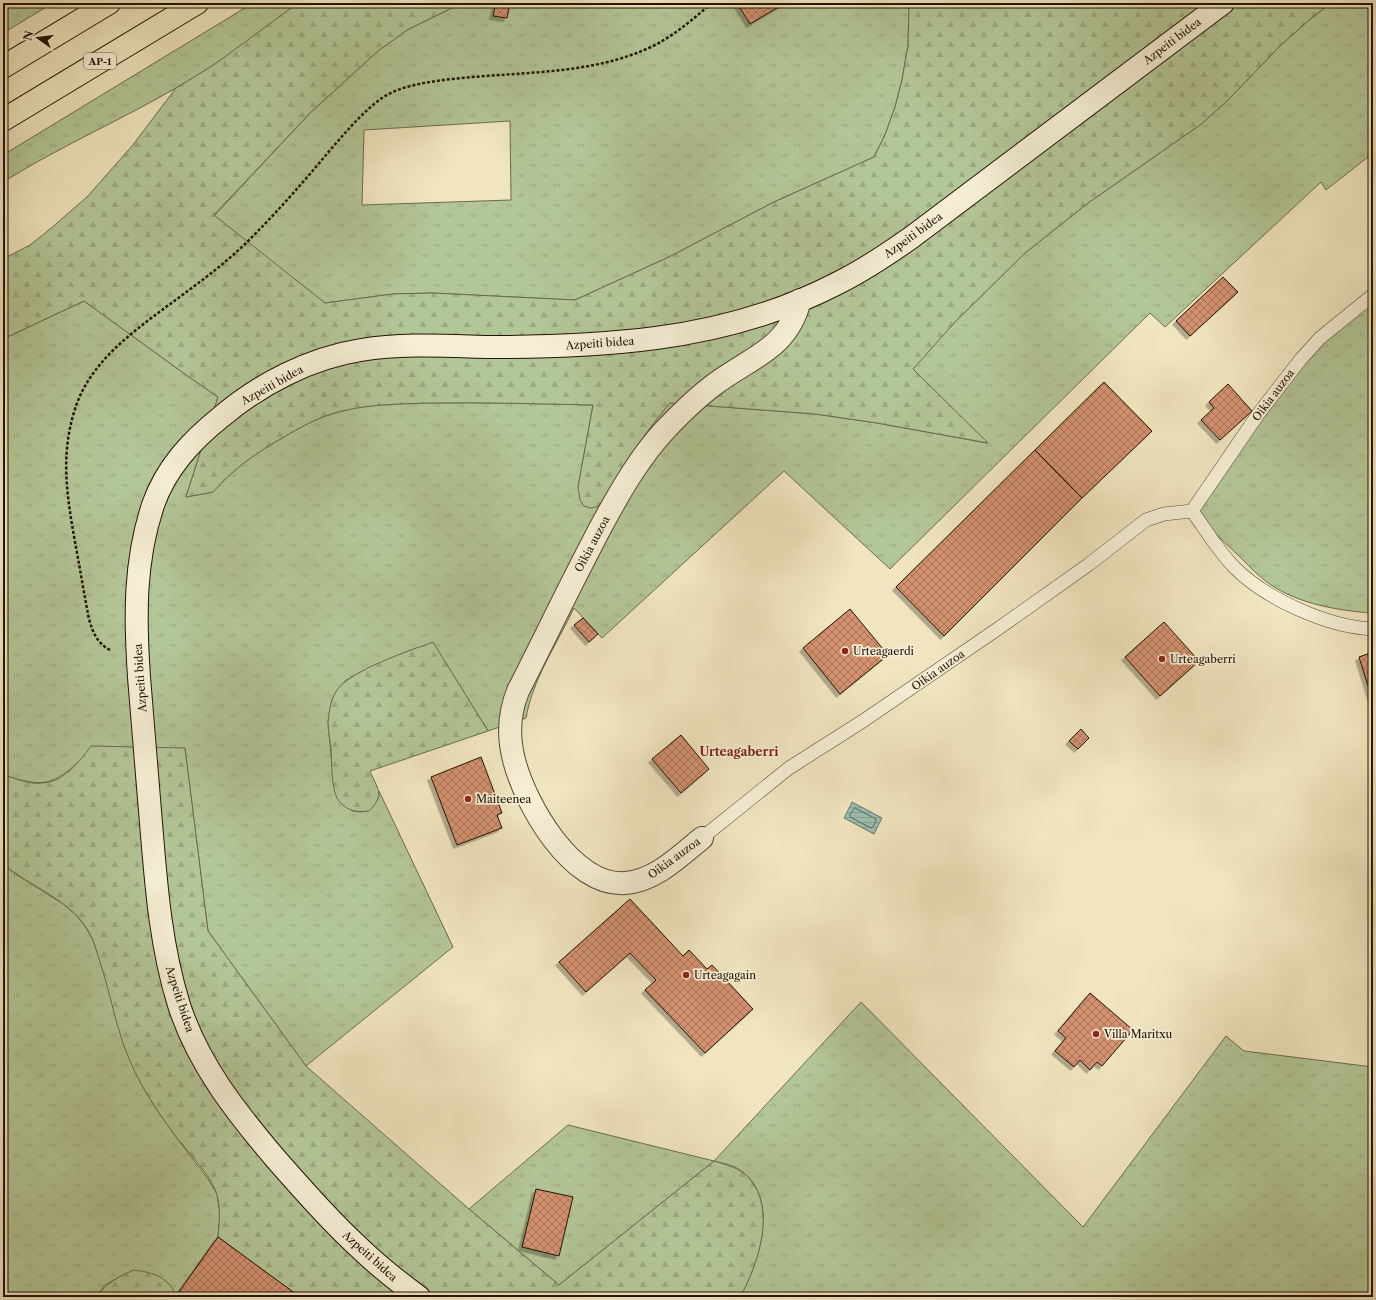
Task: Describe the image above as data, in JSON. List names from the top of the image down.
{
  "streets": {
    "highway": ["AP-1"],
    "main road": ["Azpeiti bidea", "Oikia auzoa"]
  },
  "crossings": [
    ["Azpeiti bidea", "Oikia auzoa"]
  ],
  "districts": ["Urteagaberri"],
  "places": [
    "Urteagaerdi",
    "Urteagaberri",
    "Maiteenea",
    "Urteagagain",
    "Villa Maritxu"
  ],
  "north": "left"
}
